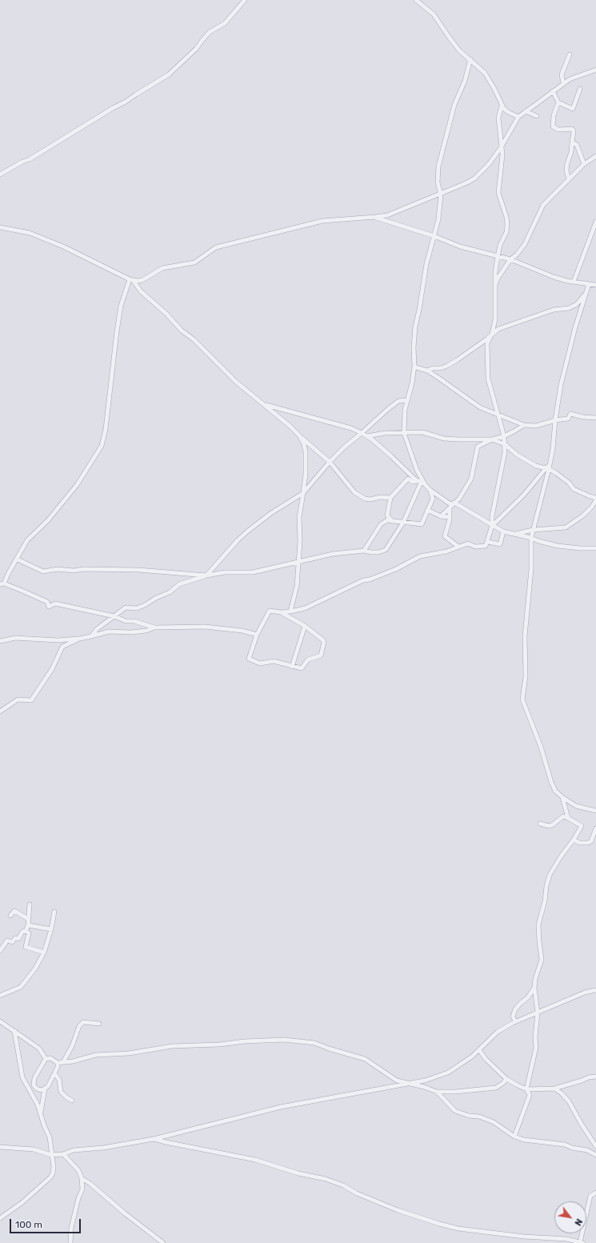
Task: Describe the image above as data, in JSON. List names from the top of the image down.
{
  "scale_bar": "100 m",
  "north": "bottom right"
}
